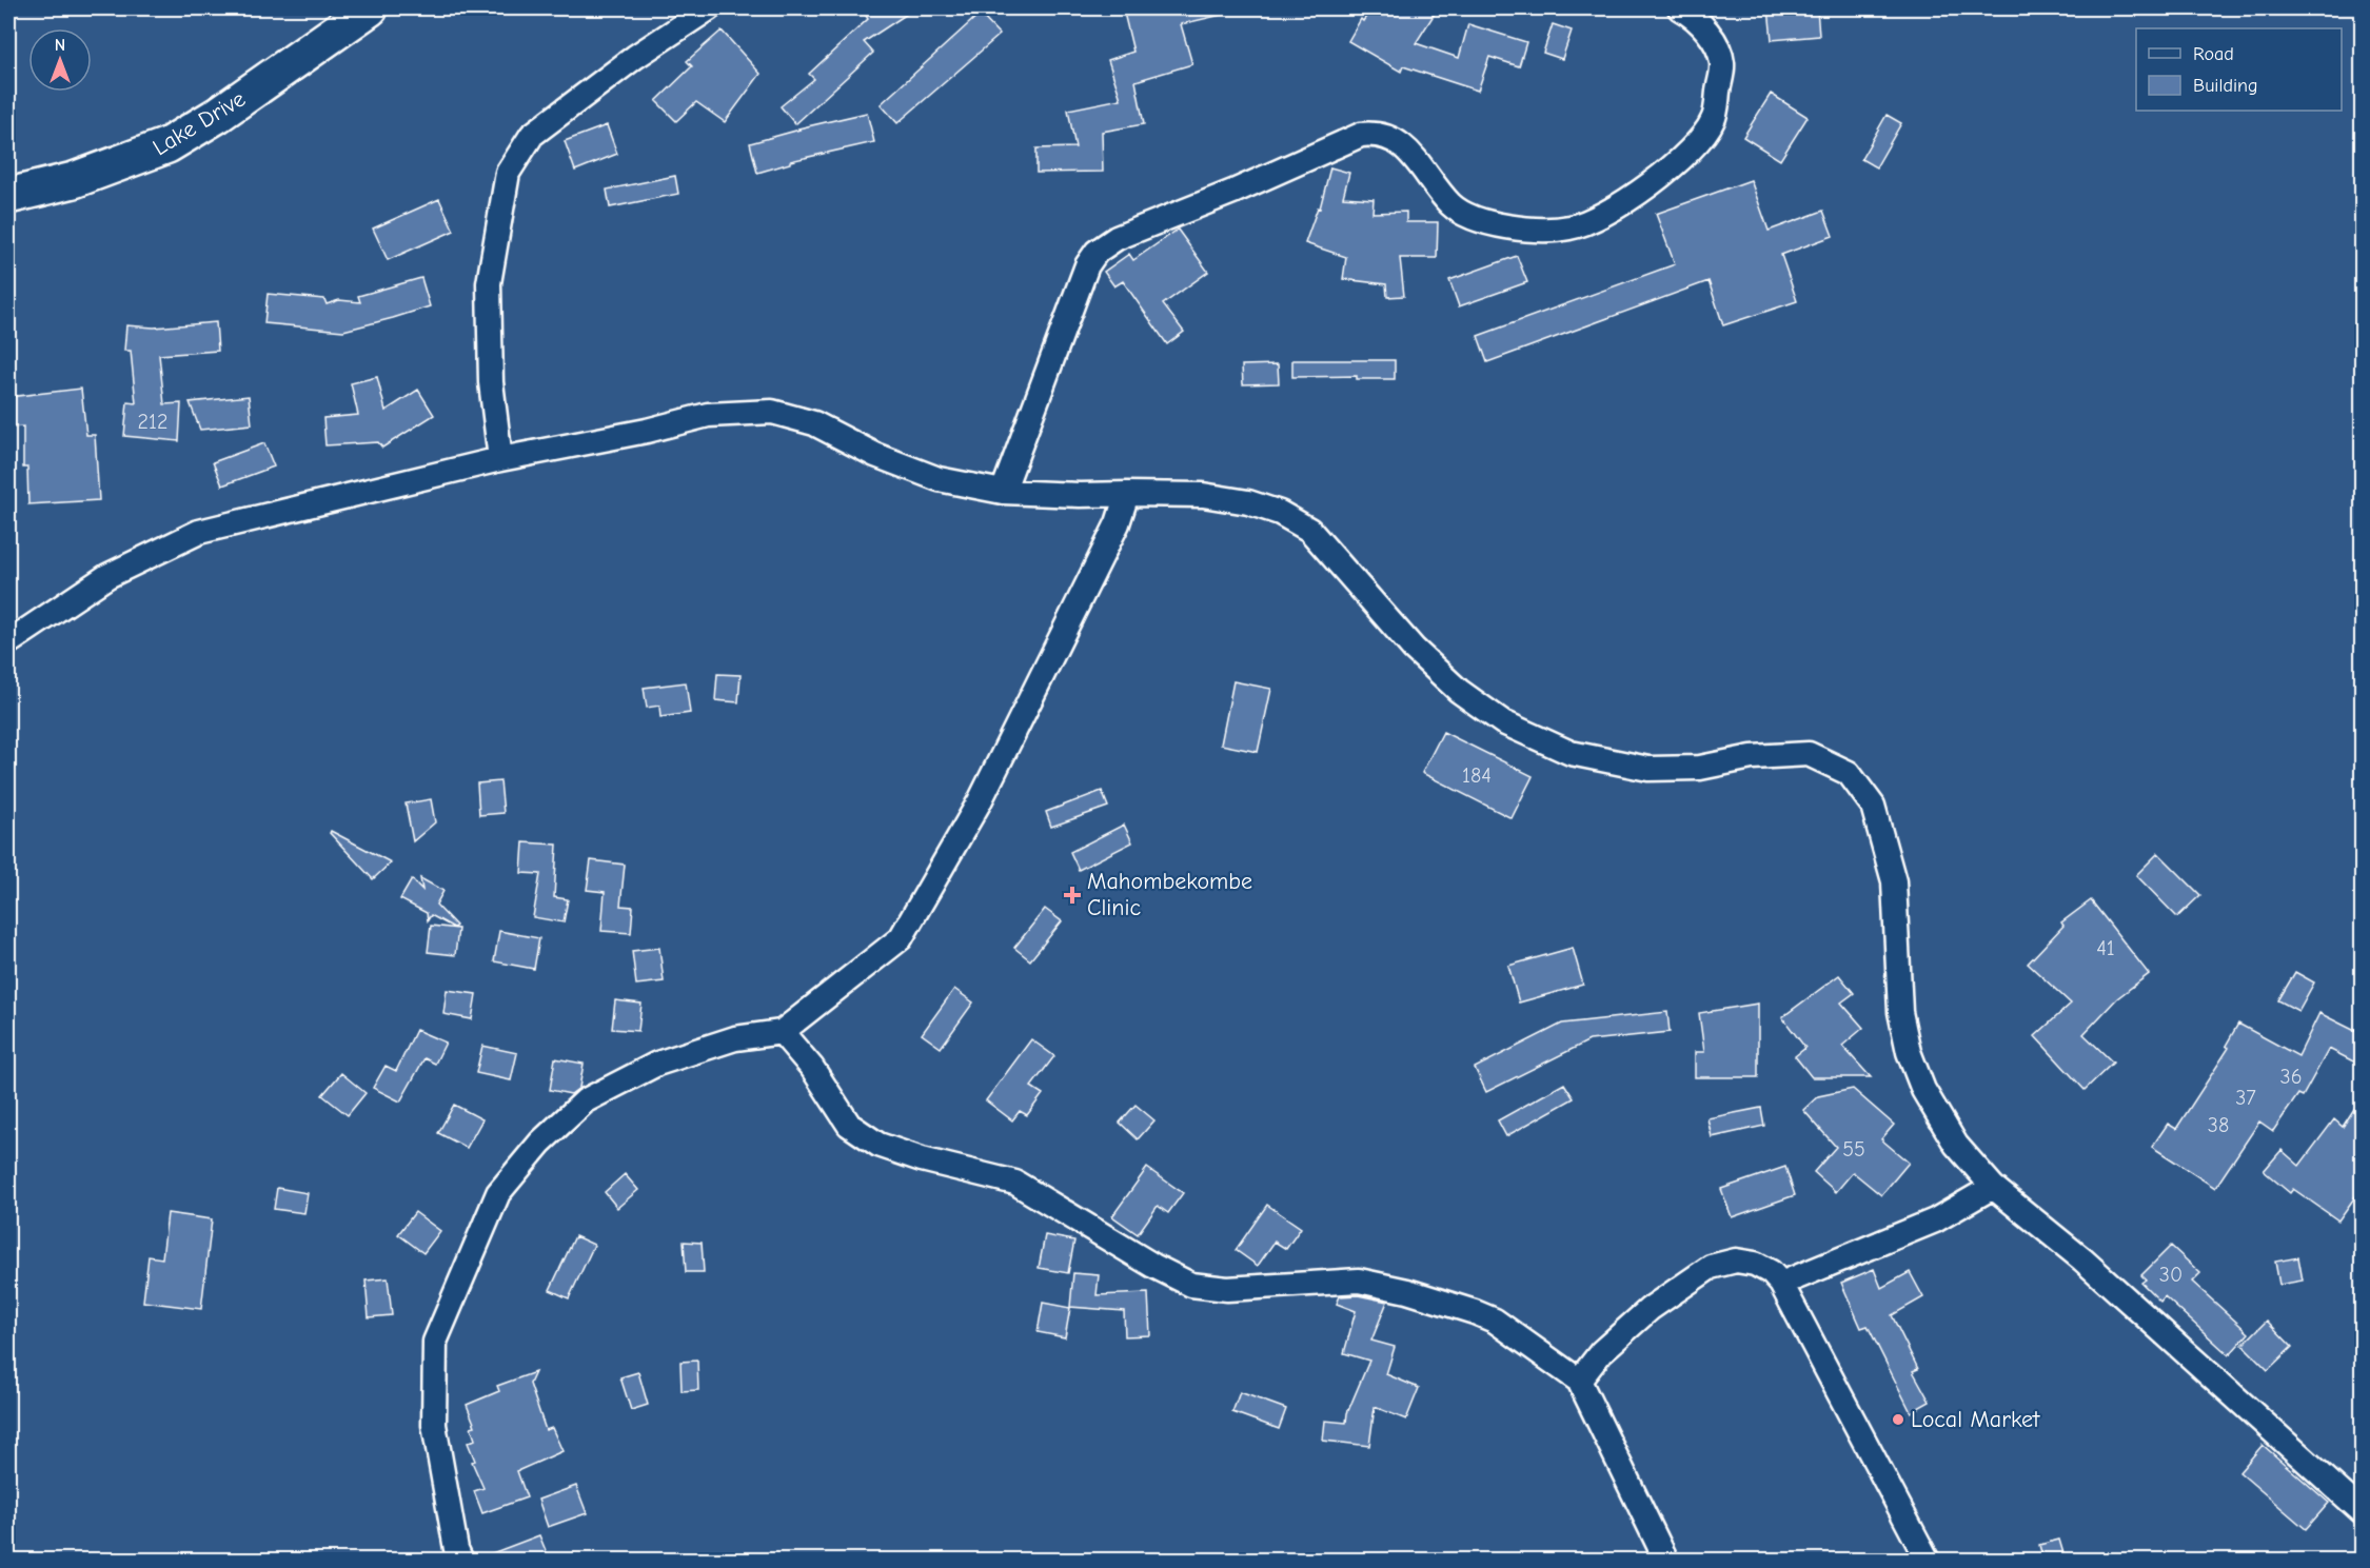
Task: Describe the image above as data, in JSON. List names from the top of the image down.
{
  "streets": {
    "main road": ["Lake Drive"]
  },
  "places": {
    "health": ["Mahombekombe Clinic"],
    "other": ["Local Market"]
  },
  "house_numbers": [
    "212",
    "184",
    "41",
    "36",
    "37",
    "38",
    "55",
    "30"
  ],
  "legend": ["Road", "Building"],
  "north": "top"
}
